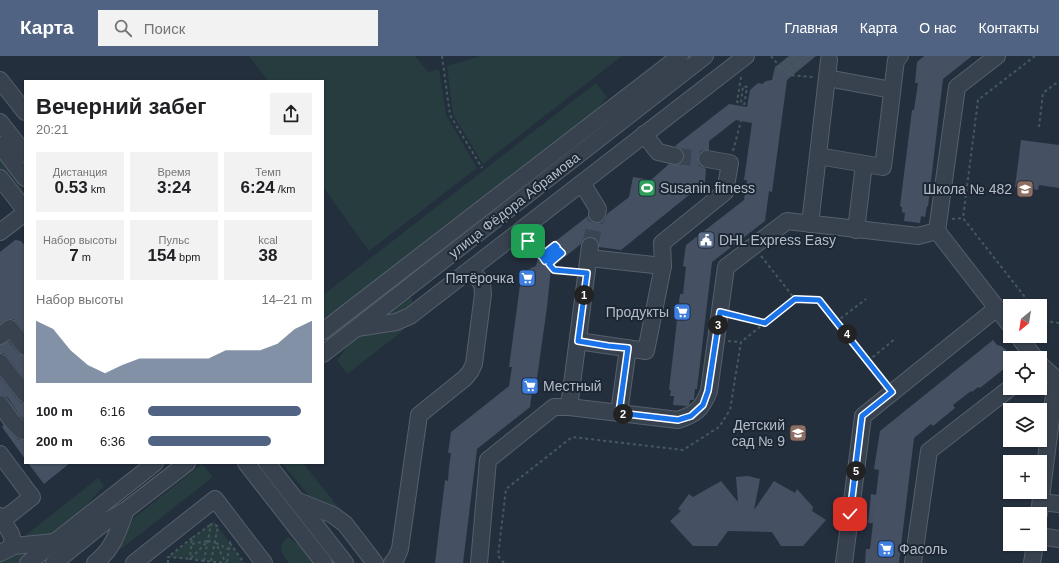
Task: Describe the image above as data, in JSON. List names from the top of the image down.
{
  "streets": {
    "street": ["улица Фёдора Абрамова"]
  },
  "places": {
    "sports": ["Susanin fitness"],
    "school or university": ["Школа № 482", "Детский сад № 9"],
    "public building": ["DHL Express Easy"],
    "supermarket": [
      "Пятёрочка",
      "Продукты",
      "Местный",
      "Фасоль"
    ]
  },
  "north": "bottom left",
  "page": {
    "header": "Карта",
    "search": "Поиск",
    "nav": [
      "Главная",
      "Карта",
      "О нас",
      "Контакты"
    ],
    "heading": ["Вечерний забег", "20:21"],
    "stats": [
      ["Дистанция", "0.53 km"],
      ["Время", "3:24"],
      ["Темп", "6:24 /km"],
      ["Набор высоты", "7 m"],
      ["Пульс", "154 bpm"],
      ["kcal", "38"]
    ],
    "chart": ["Набор высоты", "14–21 m"],
    "pins": [
      "1",
      "3",
      "4",
      "2",
      "5"
    ],
    "map_buttons": ["+", "−"],
    "list": [
      {
        "name": "100 m",
        "note": "6:16"
      },
      {
        "name": "200 m",
        "note": "6:36"
      }
    ]
  }
}
